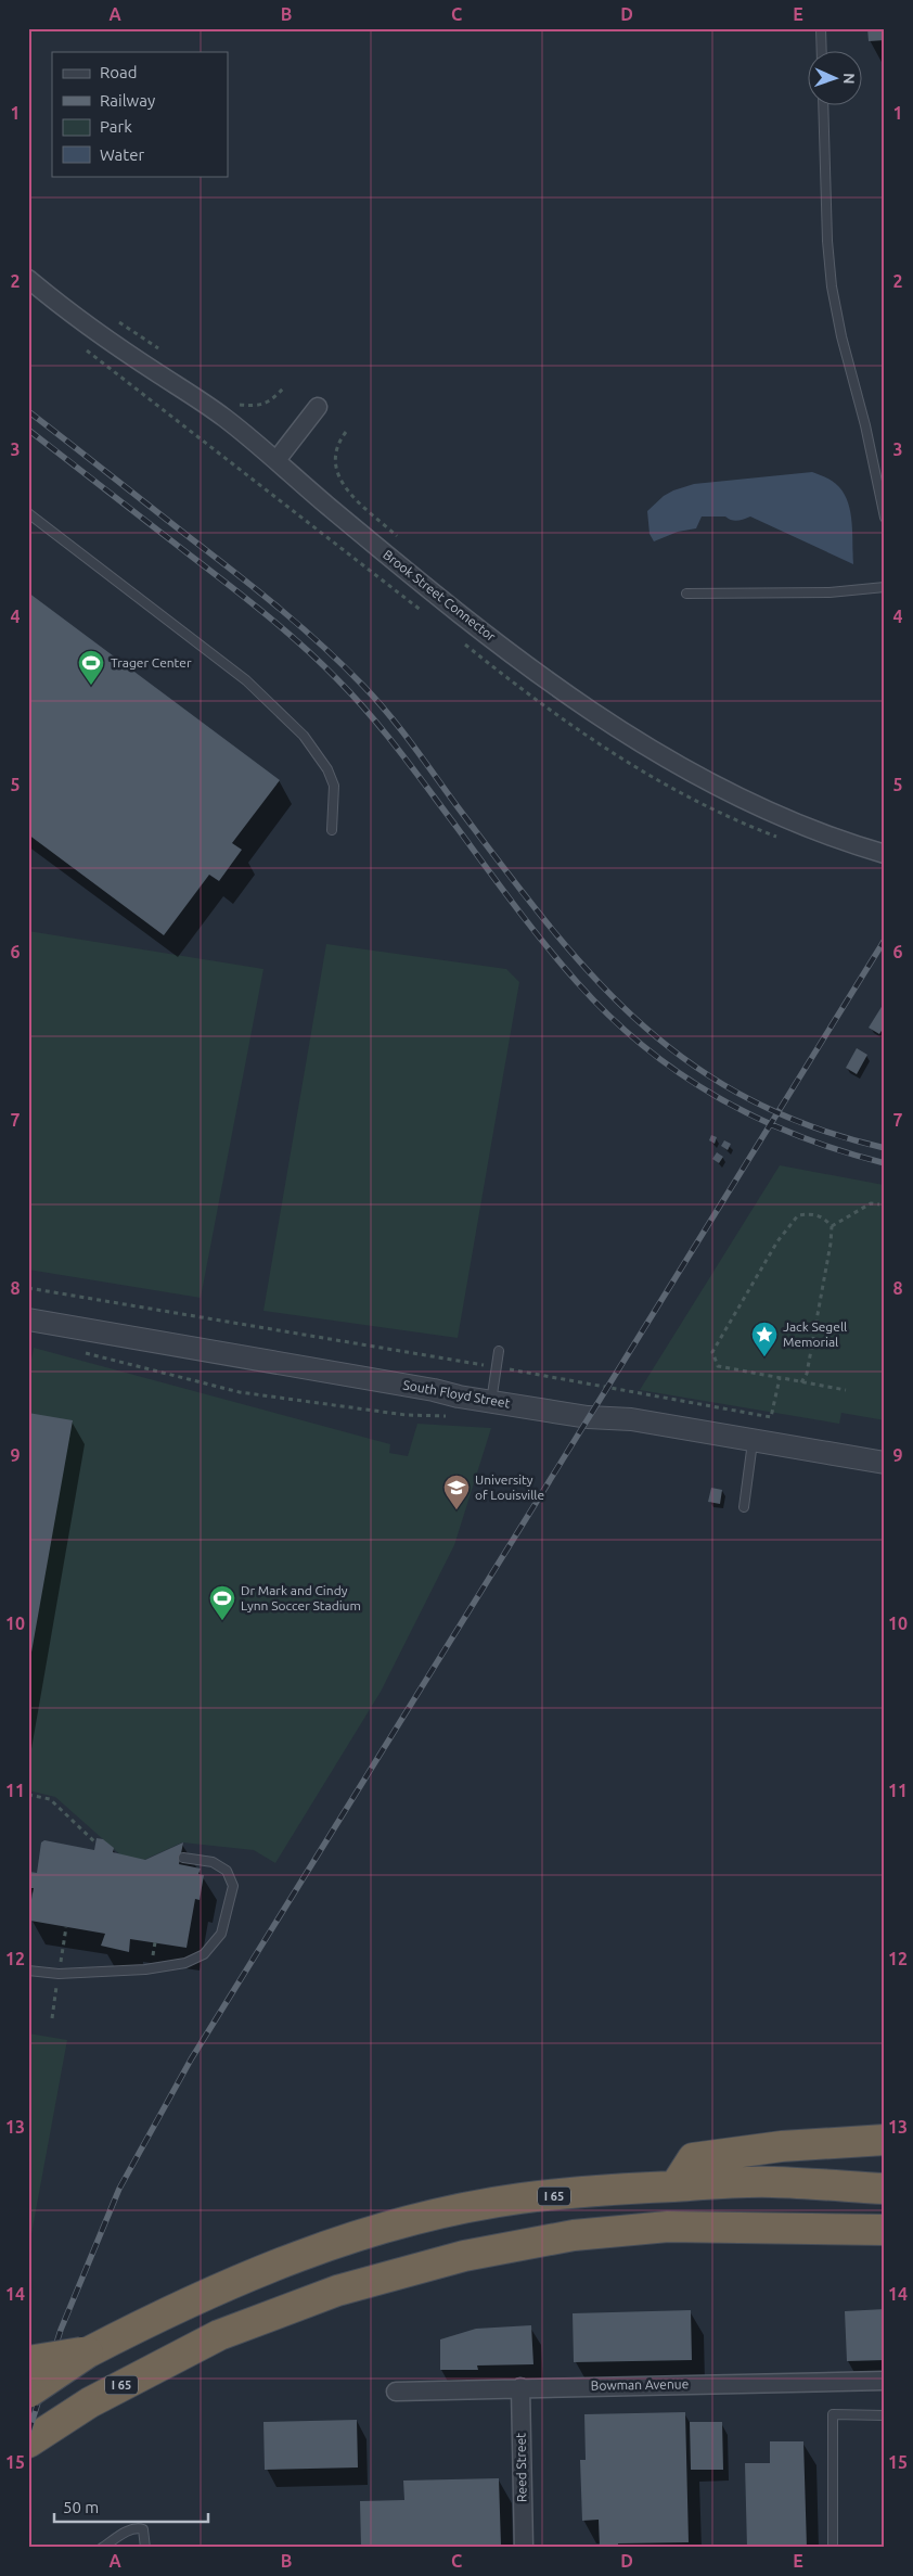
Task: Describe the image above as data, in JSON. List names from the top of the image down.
{
  "streets": {
    "highway": ["I 65"],
    "street": [
      "Brook Street Connector",
      "South Floyd Street",
      "Bowman Avenue",
      "Reed Street"
    ]
  },
  "crossings": [
    ["Bowman Avenue", "Reed Street"]
  ],
  "places": {
    "sports": ["Trager Center", "Dr Mark and Cindy Lynn Soccer Stadium"],
    "place": ["Jack Segell Memorial"],
    "school or university": ["University of Louisville"]
  },
  "legend": [
    "Road",
    "Railway",
    "Park",
    "Water"
  ],
  "scale_bar": "50 m",
  "north": "right",
  "grid": {
    "columns": [
      "A",
      "B",
      "C",
      "D",
      "E"
    ],
    "rows": [
      "1",
      "2",
      "3",
      "4",
      "5",
      "6",
      "7",
      "8",
      "9",
      "10",
      "11",
      "12",
      "13",
      "14",
      "15"
    ]
  }
}
